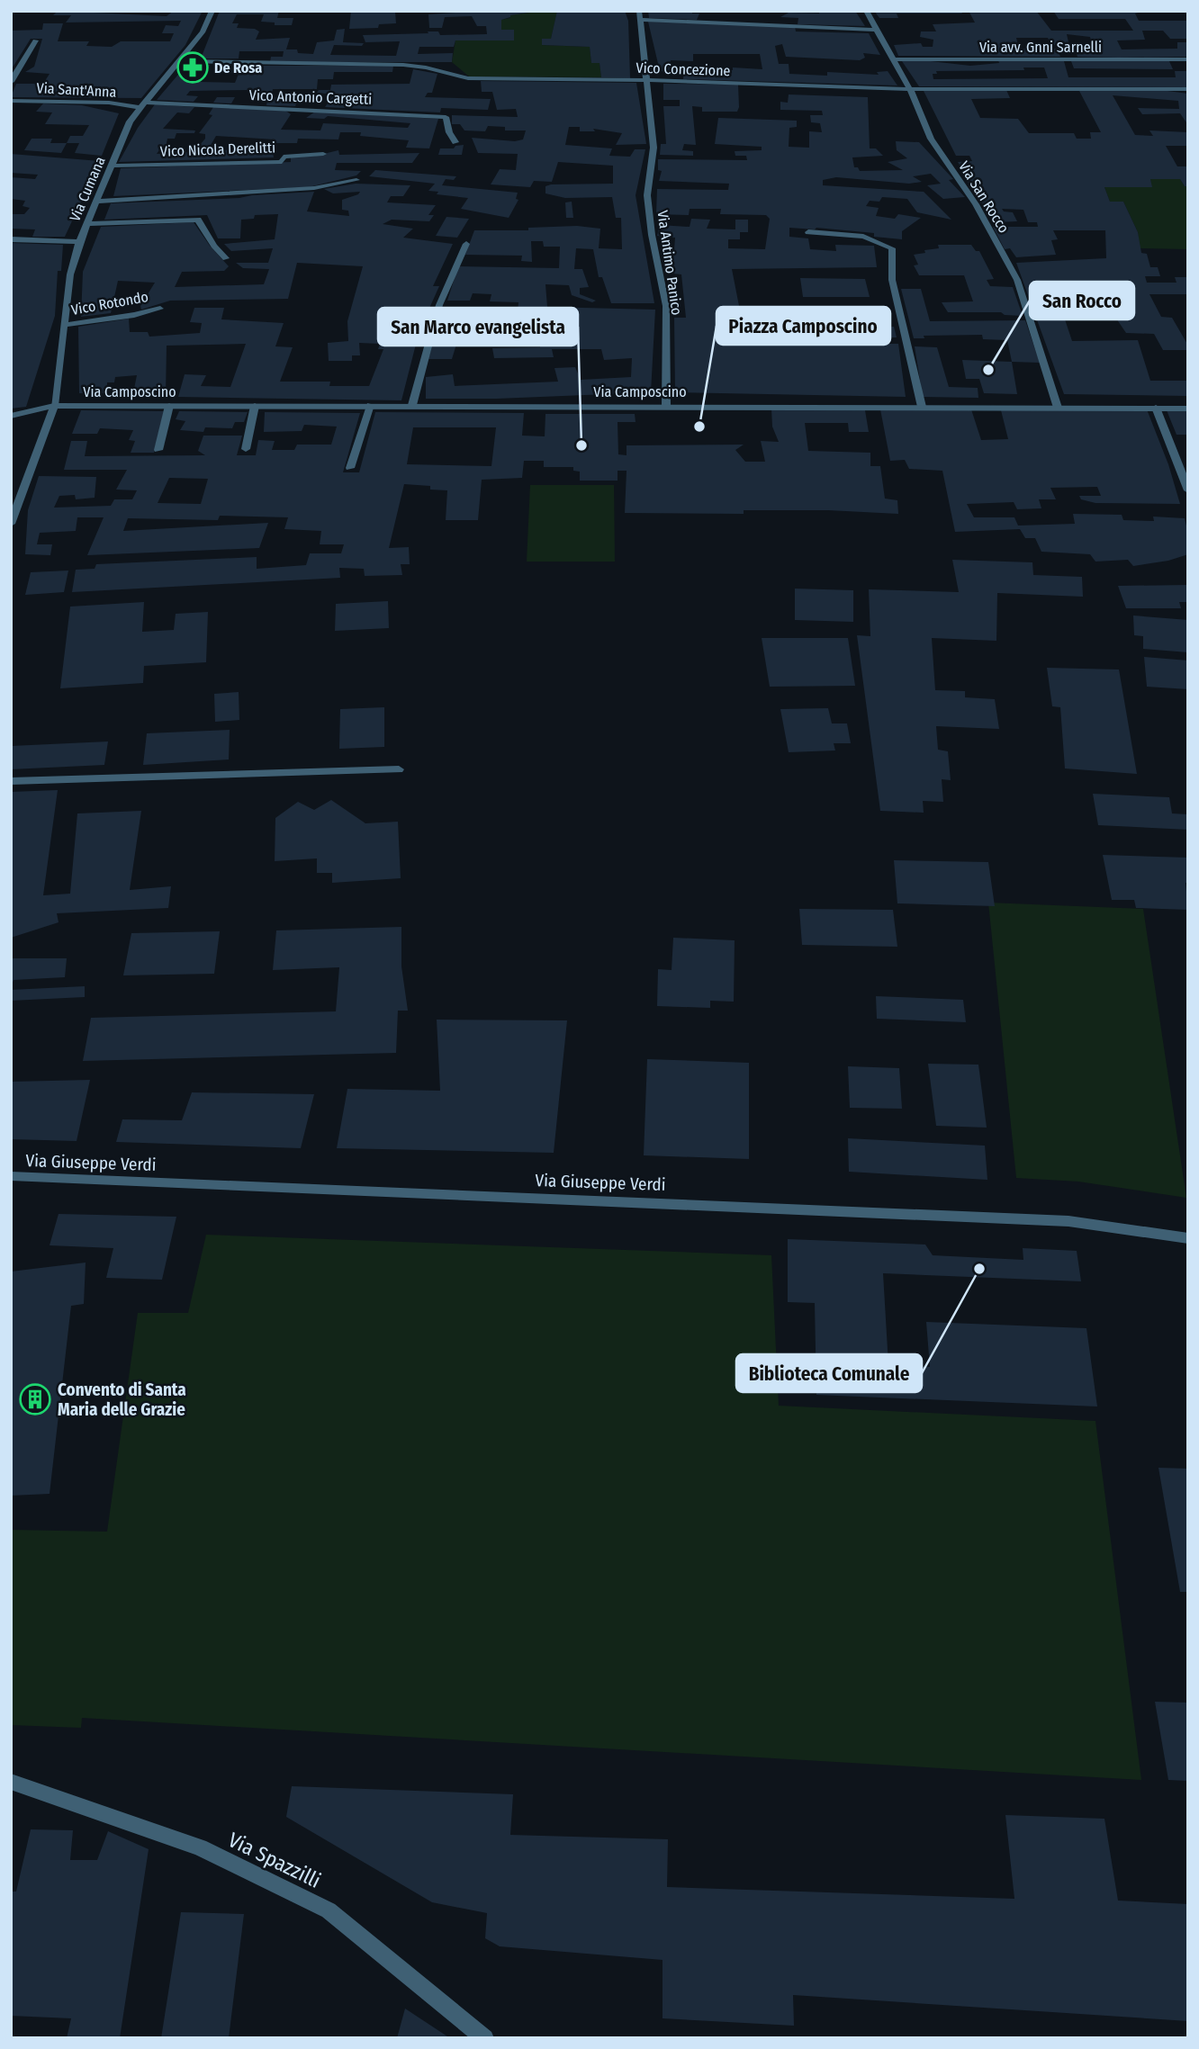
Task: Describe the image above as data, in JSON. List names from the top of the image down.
{
  "streets": {
    "street": [
      "Via avv. Gnni Sarnelli",
      "Vico Concezione",
      "Via Sant'Anna",
      "Vico Antonio Cargetti",
      "Vico Nicola Derelitti",
      "Via Cumana",
      "Via San Rocco",
      "Via Antimo Panico",
      "Vico Rotondo",
      "Via Camposcino",
      "Via Giuseppe Verdi",
      "Via Spazzilli"
    ]
  },
  "crossings": [
    ["Via avv. Gnni Sarnelli", "Via San Rocco"],
    ["Vico Concezione", "Via Cumana"],
    ["Vico Concezione", "Via San Rocco"],
    ["Vico Concezione", "Via Antimo Panico"],
    ["Via Sant'Anna", "Vico Antonio Cargetti"],
    ["Via Sant'Anna", "Via Cumana"],
    ["Vico Antonio Cargetti", "Via Cumana"],
    ["Vico Nicola Derelitti", "Via Cumana"],
    ["Via Cumana", "Vico Rotondo"],
    ["Via Cumana", "Via Camposcino"],
    ["Via San Rocco", "Via Camposcino"],
    ["Via Antimo Panico", "Via Camposcino"]
  ],
  "places": {
    "pharmacy": ["De Rosa"],
    "other": [
      "San Rocco",
      "Piazza Camposcino",
      "San Marco evangelista",
      "Biblioteca Comunale"
    ],
    "building": ["Convento di Santa Maria delle Grazie"]
  }
}
